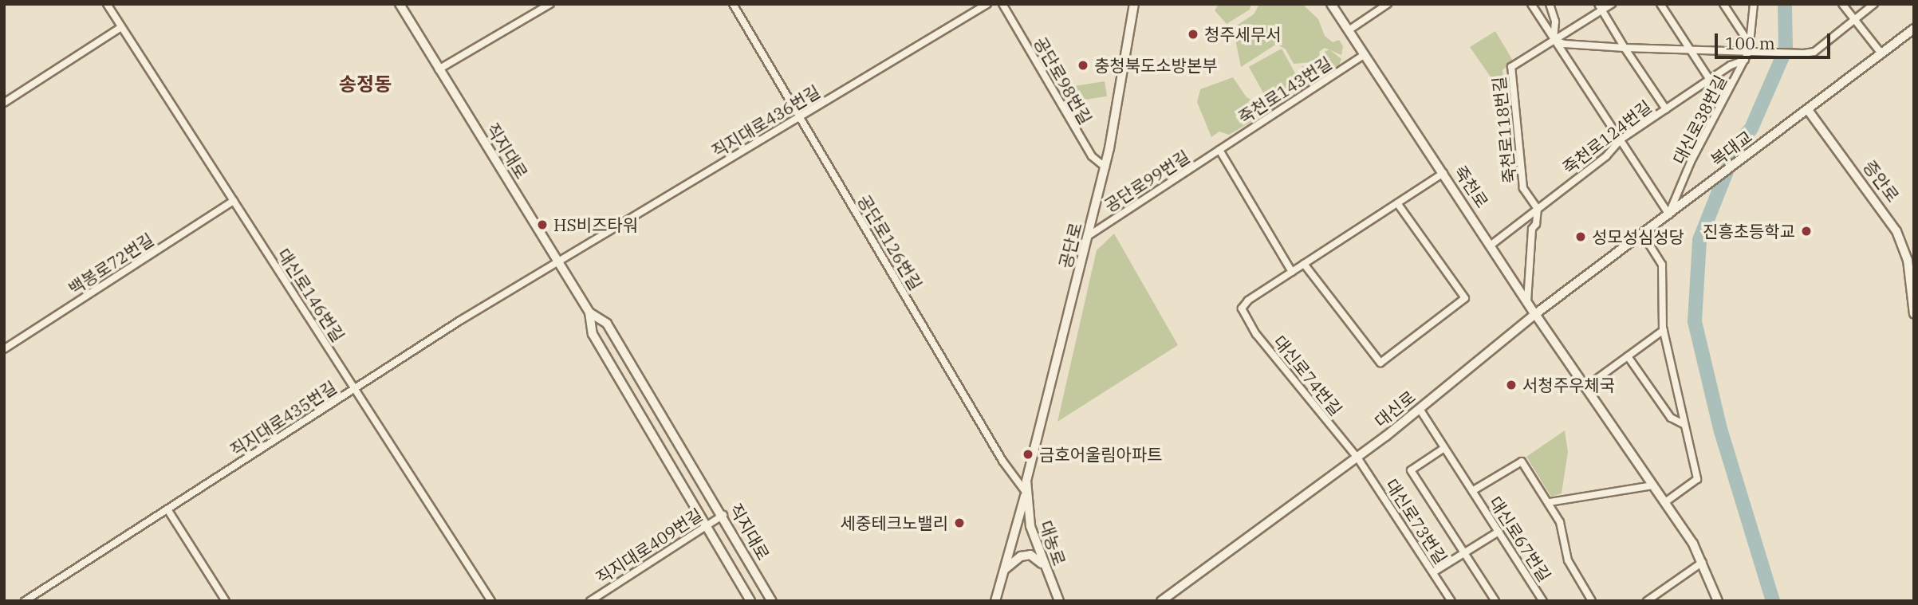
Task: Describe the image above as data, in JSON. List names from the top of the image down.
{
  "streets": {
    "street": [
      "공단로98번길",
      "죽천로143번길",
      "대신로38번길",
      "직지대로436번길",
      "죽천로118번길",
      "죽천로124번길",
      "복대교",
      "직지대로",
      "공단로99번길",
      "증안로",
      "죽천로",
      "공단로126번길",
      "공단로",
      "백봉로72번길",
      "대신로146번길",
      "대신로74번길",
      "대신로",
      "직지대로435번길",
      "대신로73번길",
      "대신로67번길",
      "대농로",
      "직지대로409번길"
    ]
  },
  "crossings": [
    ["공단로98번길", "공단로"],
    ["죽천로143번길", "공단로99번길"],
    ["죽천로143번길", "죽천로"],
    ["대신로38번길", "죽천로124번길"],
    ["대신로38번길", "복대교"],
    ["대신로38번길", "대신로"],
    ["직지대로436번길", "직지대로"],
    ["직지대로436번길", "공단로126번길"],
    ["직지대로436번길", "직지대로435번길"],
    ["죽천로118번길", "죽천로124번길"],
    ["죽천로124번길", "죽천로"],
    ["복대교", "증안로"],
    ["복대교", "대신로"],
    ["직지대로", "직지대로435번길"],
    ["직지대로", "직지대로409번길"],
    ["공단로99번길", "공단로"],
    ["죽천로", "대신로"],
    ["공단로126번길", "공단로"],
    ["공단로126번길", "대농로"],
    ["공단로", "대농로"],
    ["백봉로72번길", "대신로146번길"],
    ["대신로146번길", "직지대로435번길"],
    ["대신로74번길", "대신로"],
    ["대신로74번길", "대신로73번길"],
    ["대신로", "대신로73번길"],
    ["대신로", "대신로67번길"]
  ],
  "districts": ["송정동"],
  "places": [
    "청주세무서",
    "충청북도소방본부",
    "HS비즈타워",
    "진흥초등학교",
    "성모성심성당",
    "서청주우체국",
    "금호어울림아파트",
    "세중테크노밸리"
  ],
  "scale_bar": "100 m"
}
